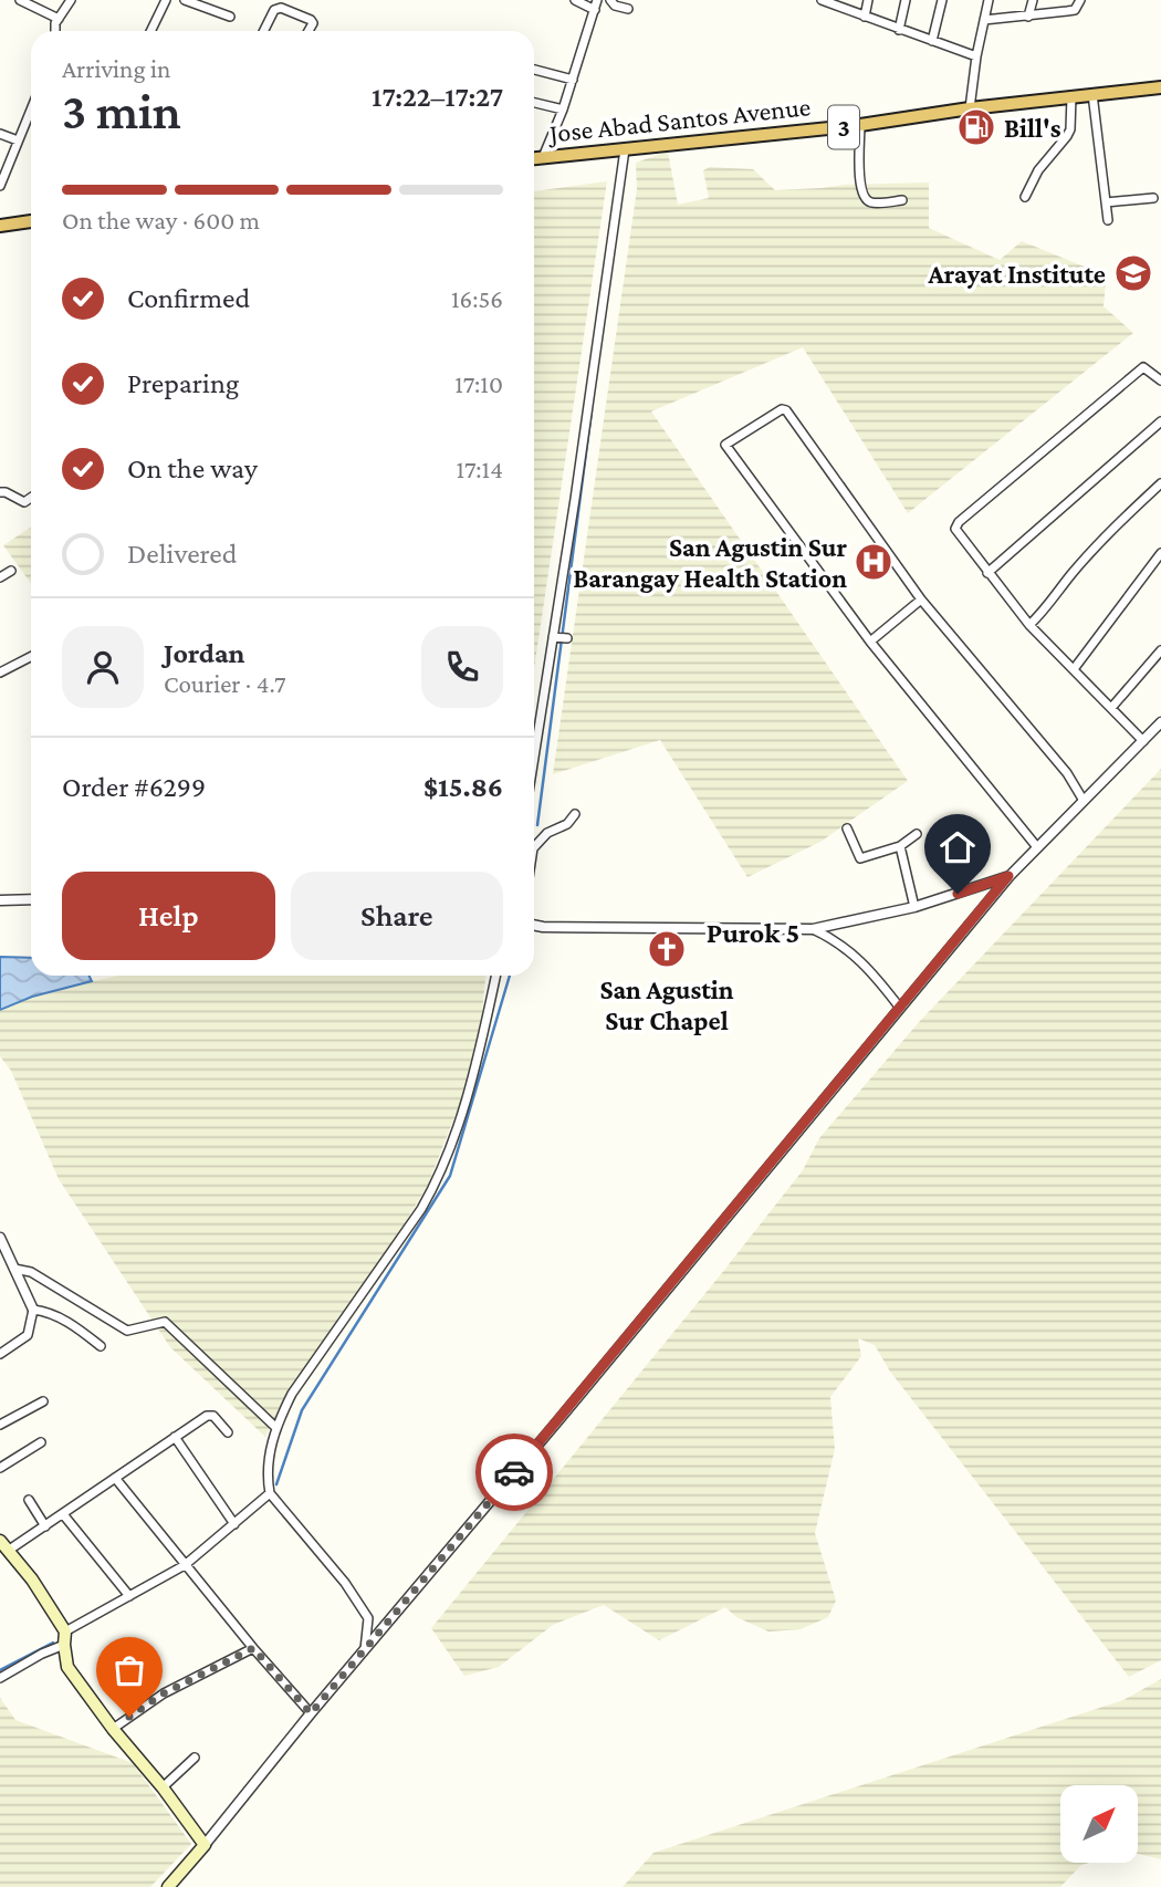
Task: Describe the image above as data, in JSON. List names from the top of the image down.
{
  "streets": {
    "highway": ["Jose Abad Santos Avenue", "3"]
  },
  "districts": ["Purok 5"],
  "places": {
    "fuel station": ["Bill's"],
    "school or university": ["Arayat Institute"],
    "hospital": ["San Agustin Sur Barangay Health Station"],
    "church": ["San Agustin Sur Chapel"]
  },
  "north": "top right",
  "page": {
    "heading": ["3 min", "Arriving in", "17:22–17:27"],
    "panel": [
      "Jordan",
      "Courier · 4.7",
      "Order #6299",
      "$15.86"
    ],
    "bar": "On the way · 600 m",
    "list": [
      ["Confirmed", "16:56"],
      ["Preparing", "17:10"],
      ["On the way", "17:14"],
      "Delivered"
    ],
    "buttons": ["Help", "Share"]
  }
}
